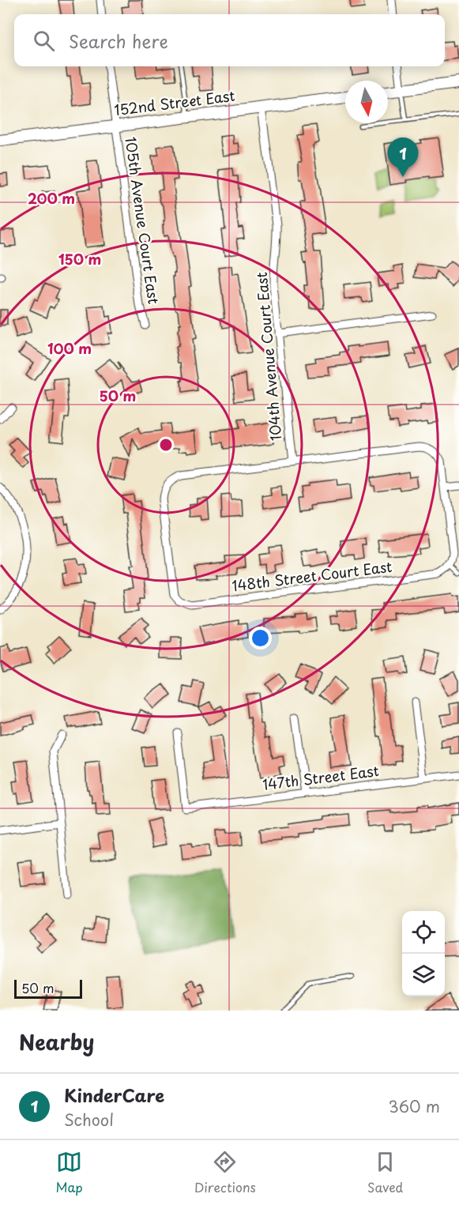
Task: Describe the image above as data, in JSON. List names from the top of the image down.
{
  "streets": {
    "main road": ["152nd Street East"],
    "street": [
      "105th Avenue Court East",
      "104th Avenue Court East",
      "148th Street Court East",
      "147th Street East"
    ]
  },
  "crossings": [
    ["152nd Street East", "105th Avenue Court East"],
    ["152nd Street East", "104th Avenue Court East"],
    ["104th Avenue Court East", "148th Street Court East"]
  ],
  "scale_bar": "50 m",
  "north": "bottom",
  "page": {
    "search": "Search here",
    "pins": "1",
    "scale": "50 m",
    "heading": "Nearby",
    "list": [
      {
        "mark": "1",
        "name": "KinderCare",
        "note": "School",
        "value": "360 m"
      }
    ],
    "nav": ["Map", "Directions", "Saved"]
  },
  "rings": [
    "200 m",
    "150 m",
    "100 m",
    "50 m"
  ]
}
